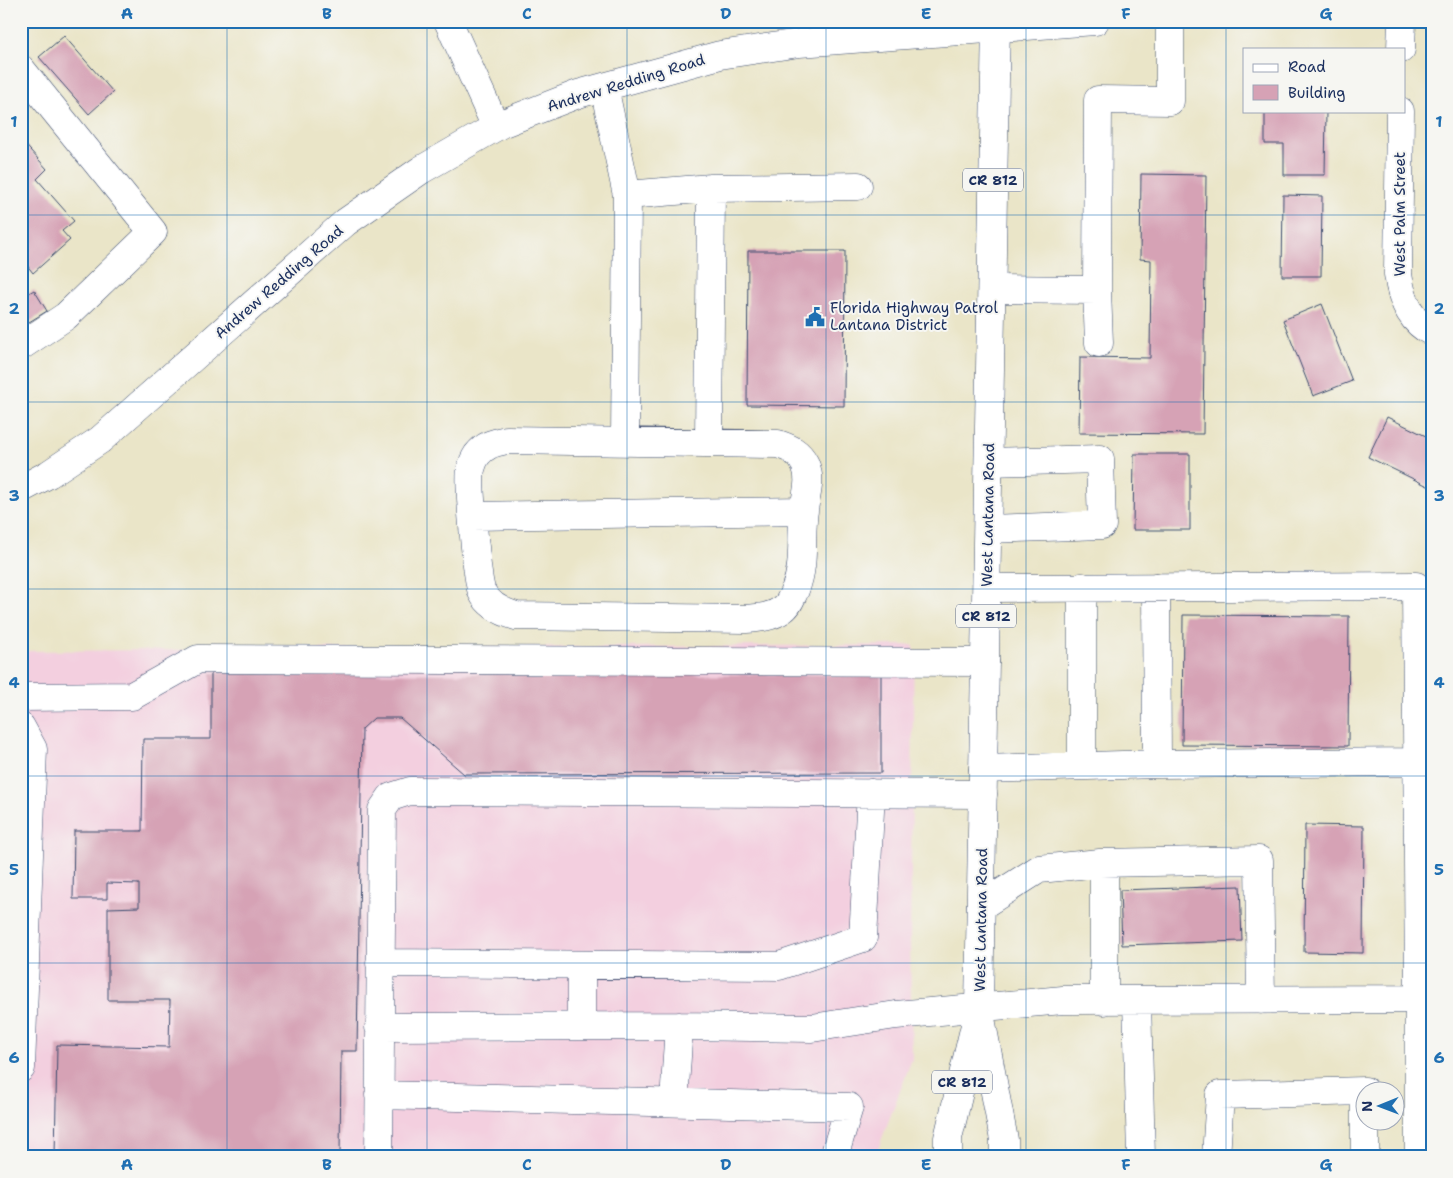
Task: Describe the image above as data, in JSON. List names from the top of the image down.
{
  "streets": {
    "street": [
      "Andrew Redding Road",
      "CR 812",
      "West Palm Street",
      "West Lantana Road"
    ]
  },
  "crossings": [
    ["Andrew Redding Road", "West Lantana Road"]
  ],
  "places": {
    "public building": ["Florida Highway Patrol Lantana District"]
  },
  "legend": ["Road", "Building"],
  "north": "left",
  "grid": {
    "columns": [
      "A",
      "B",
      "C",
      "D",
      "E",
      "F",
      "G"
    ],
    "rows": [
      "1",
      "2",
      "3",
      "4",
      "5",
      "6"
    ]
  }
}
